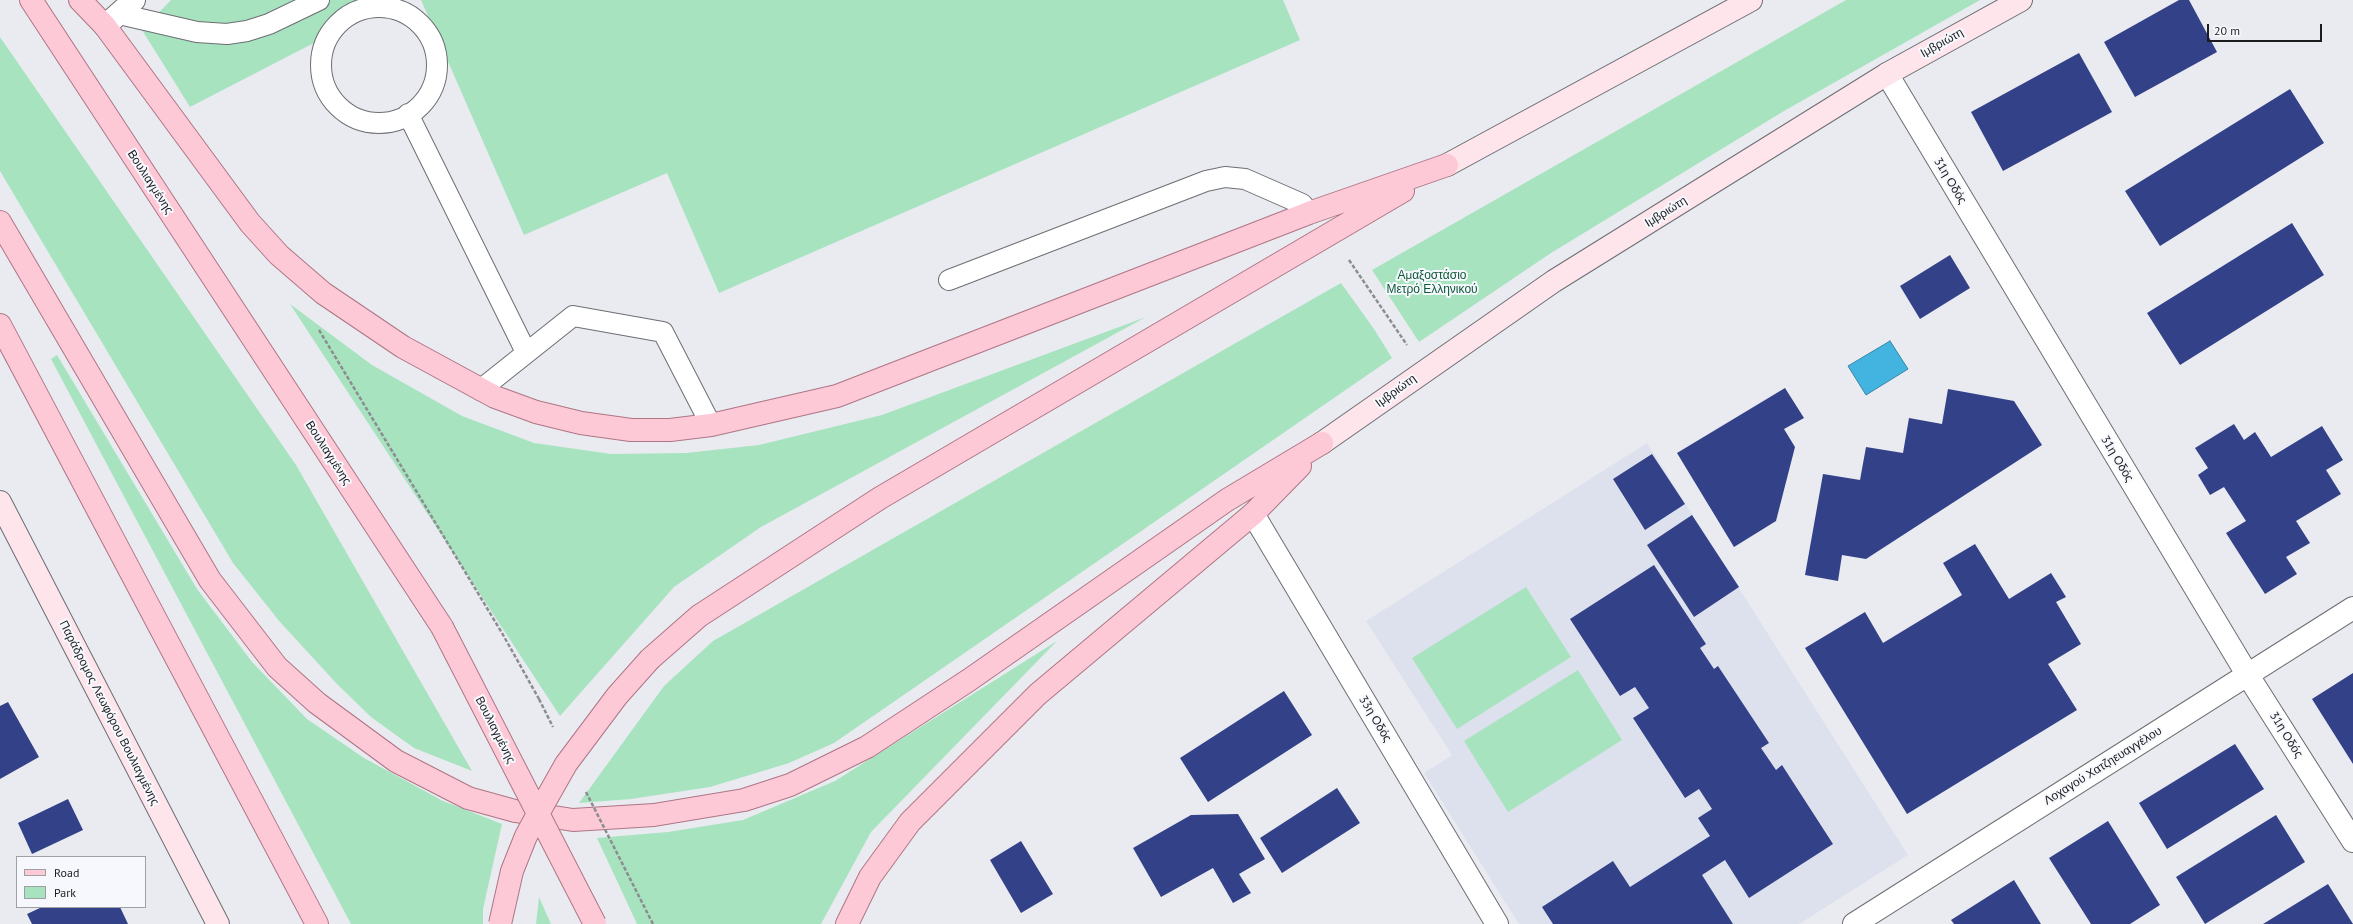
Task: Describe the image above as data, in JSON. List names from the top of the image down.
{
  "streets": {
    "main road": ["Βουλιαγμένης"],
    "street": [
      "Ιμβριώτη",
      "31η Οδός",
      "Παράδρομος Λεωφόρου Βουλιαγμένης",
      "33η Οδός",
      "Λοχαγού Χατζηευαγγέλου"
    ]
  },
  "crossings": [
    ["Ιμβριώτη", "31η Οδός"],
    ["31η Οδός", "Λοχαγού Χατζηευαγγέλου"]
  ],
  "parks": ["Αμαξοστάσιο Μετρό Ελληνικού"],
  "legend": ["Road", "Park"],
  "scale_bar": "20 m"
}
